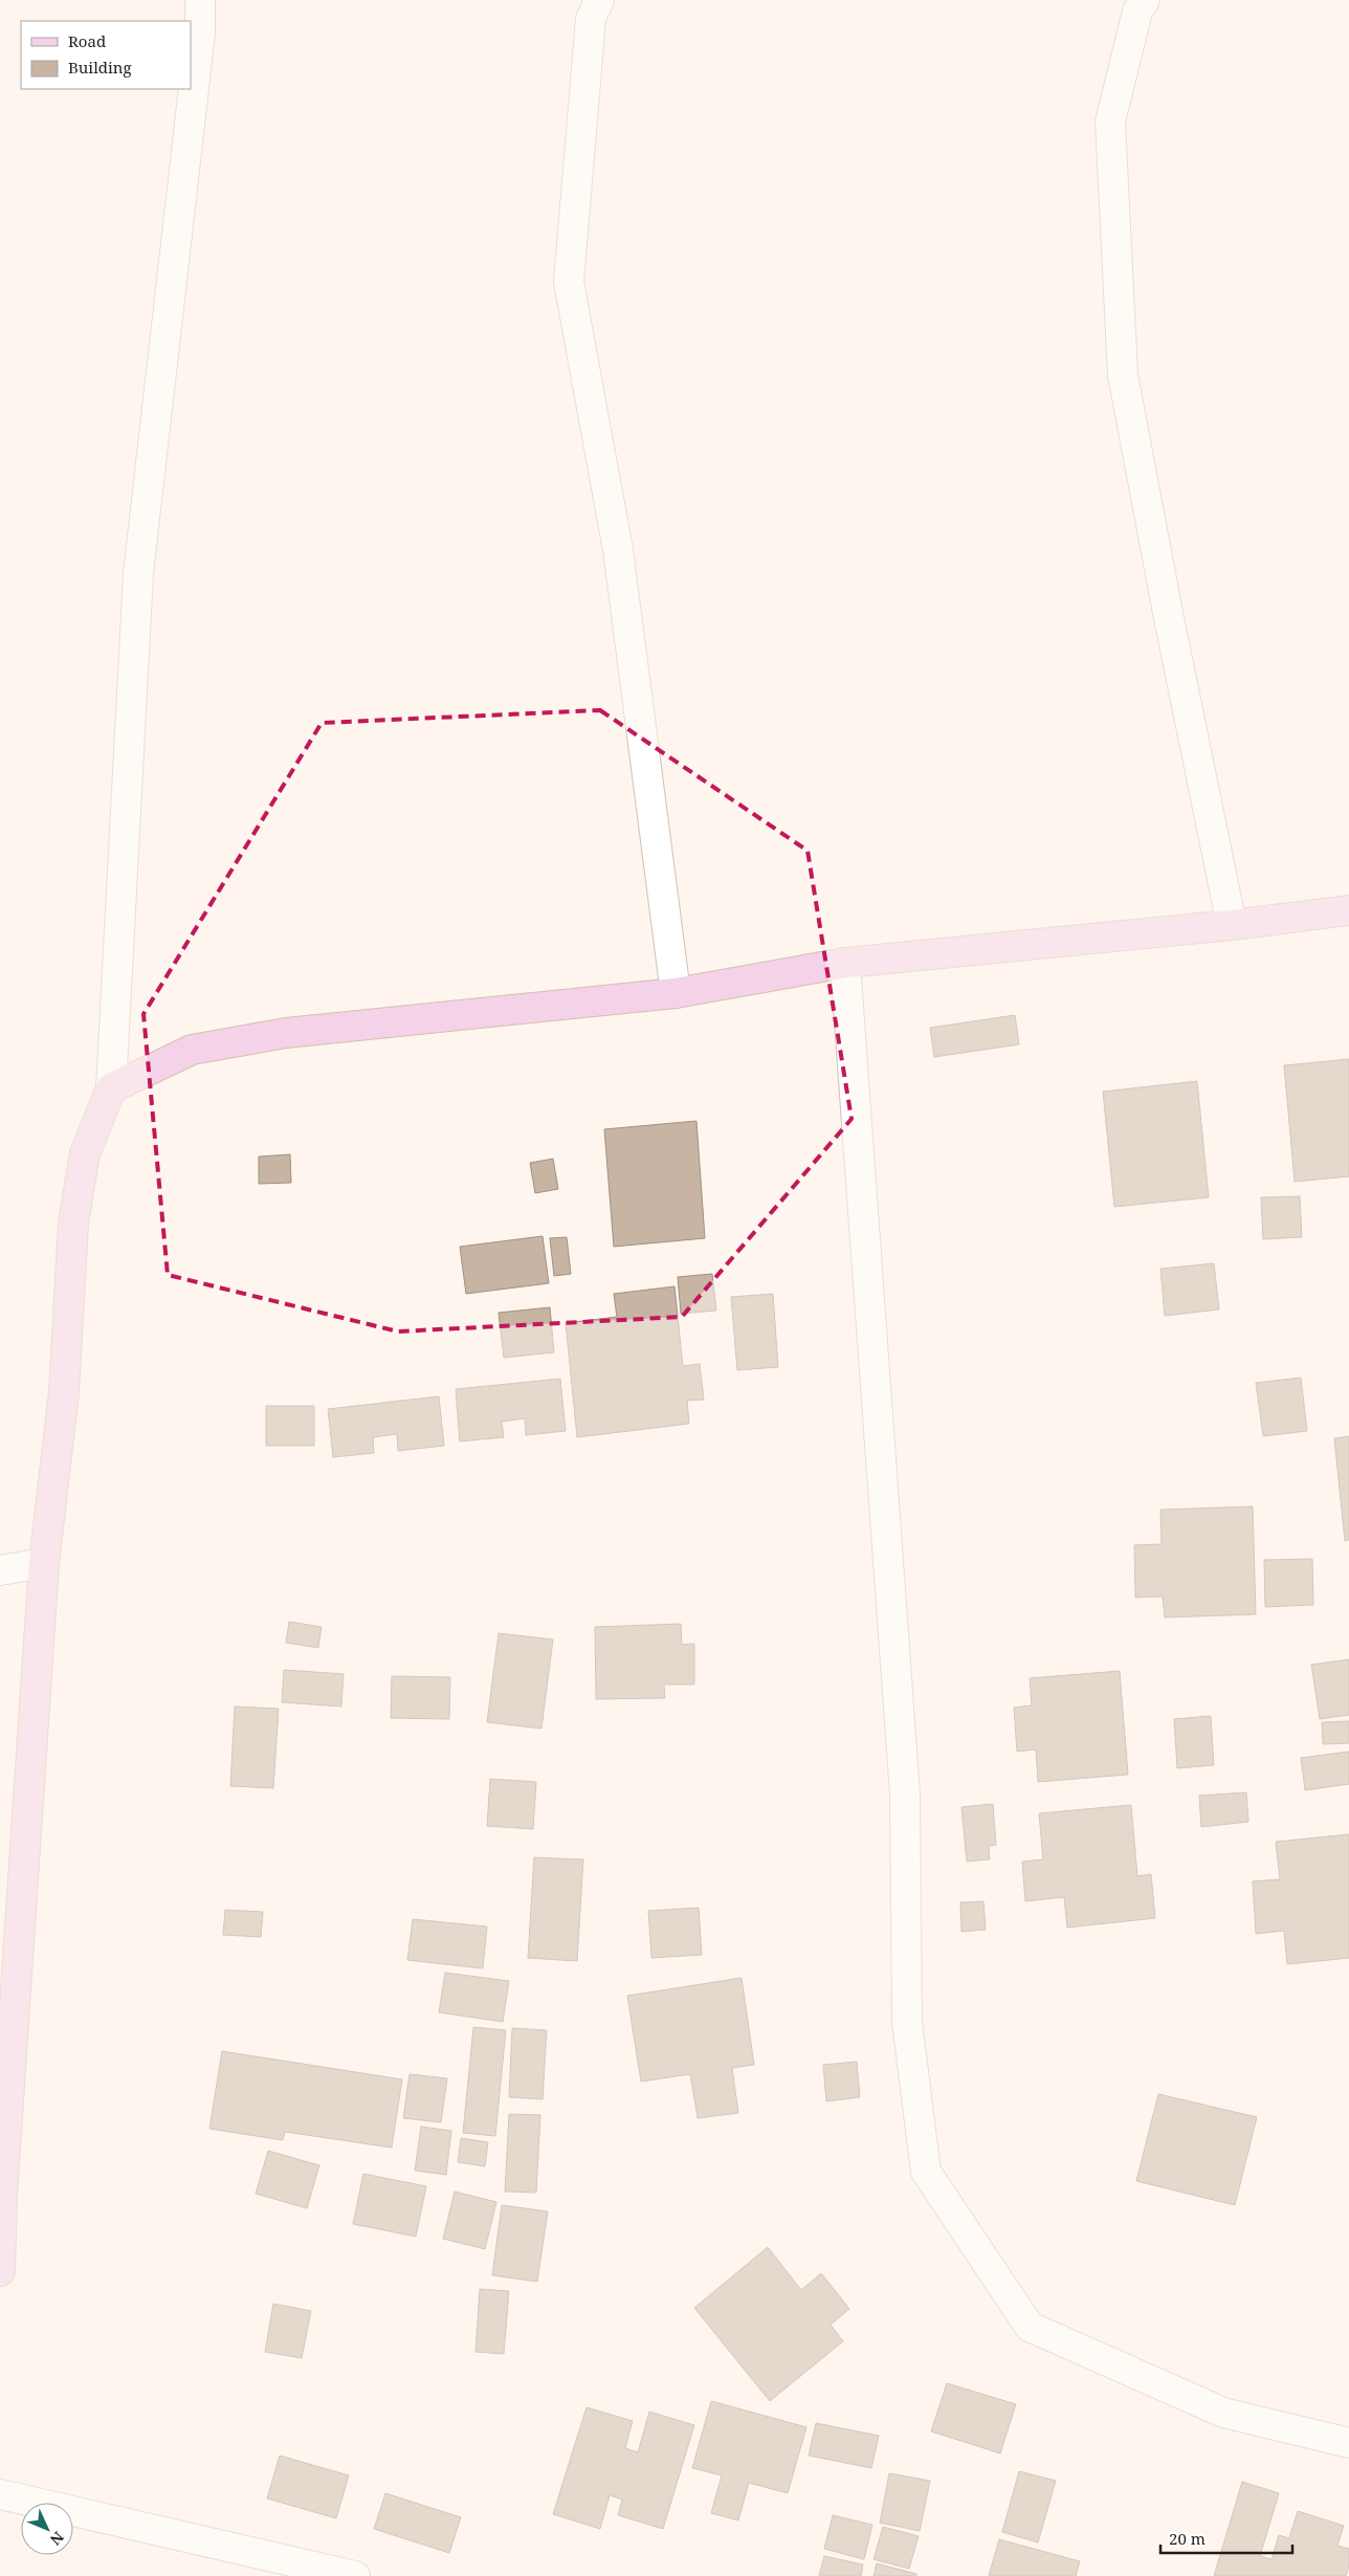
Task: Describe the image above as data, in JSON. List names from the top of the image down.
{
  "legend": ["Road", "Building"],
  "scale_bar": "20 m",
  "north": "bottom right"
}
